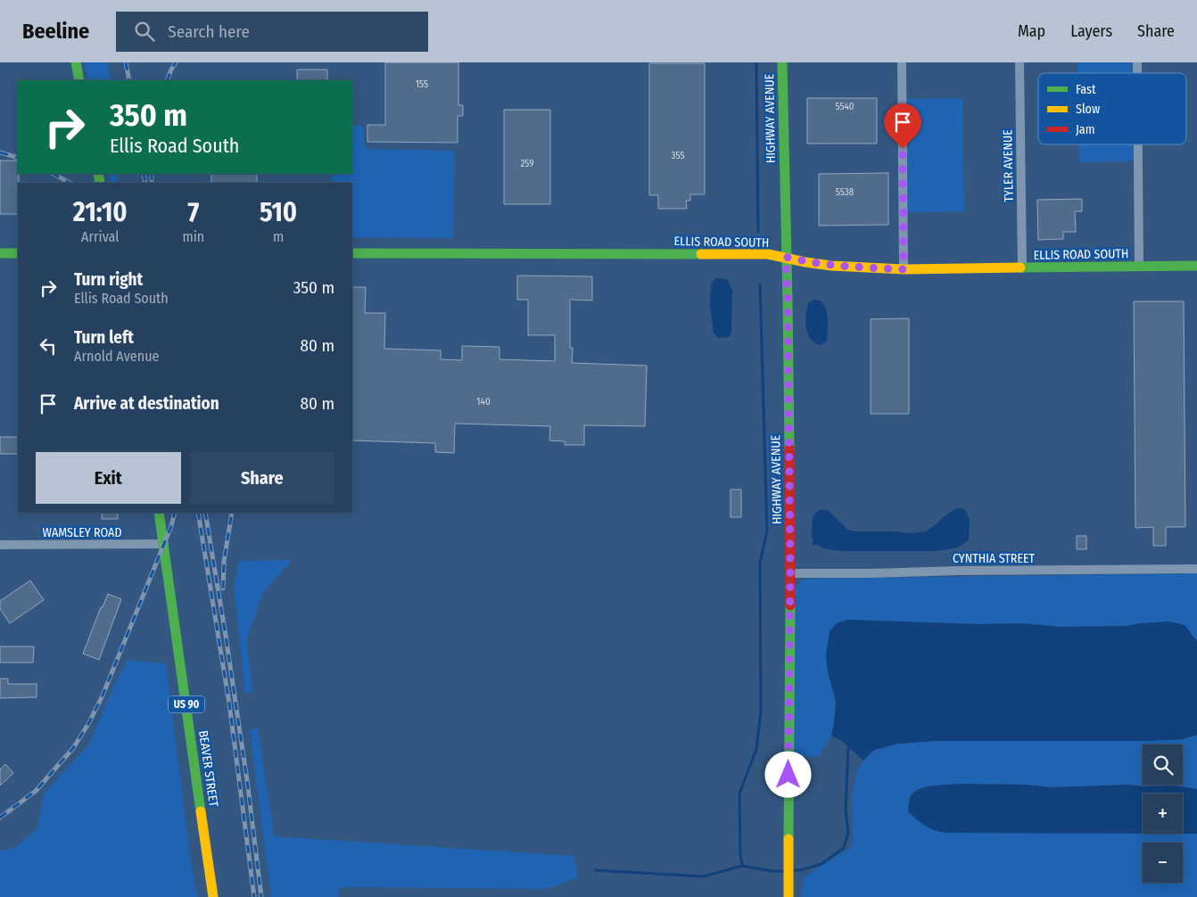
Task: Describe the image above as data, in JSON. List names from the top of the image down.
{
  "streets": {
    "street": [
      "HIGHWAY AVENUE",
      "TYLER AVENUE",
      "ELLIS ROAD SOUTH",
      "WAMSLEY ROAD",
      "CYNTHIA STREET",
      "US 90",
      "BEAVER STREET"
    ]
  },
  "crossings": [
    ["HIGHWAY AVENUE", "ELLIS ROAD SOUTH"],
    ["HIGHWAY AVENUE", "CYNTHIA STREET"],
    ["TYLER AVENUE", "ELLIS ROAD SOUTH"],
    ["WAMSLEY ROAD", "BEAVER STREET"]
  ],
  "house_numbers": [
    "155",
    "5540",
    "355",
    "259",
    "5538",
    "140"
  ],
  "legend": ["Fast", "Slow", "Jam"],
  "page": {
    "header": "Beeline",
    "search": "Search here",
    "nav": ["Map", "Layers", "Share"],
    "turn": ["350 m", "Ellis Road South"],
    "eta": [
      "21:10",
      "Arrival",
      "7",
      "min",
      "510",
      "m"
    ],
    "list": [
      {
        "name": "Turn right",
        "note": "Ellis Road South",
        "value": "350 m"
      },
      {
        "name": "Turn left",
        "note": "Arnold Avenue",
        "value": "80 m"
      },
      {
        "name": "Arrive at destination",
        "value": "80 m"
      }
    ],
    "buttons": ["Exit", "Share"],
    "map_buttons": ["+", "−"]
  }
}
